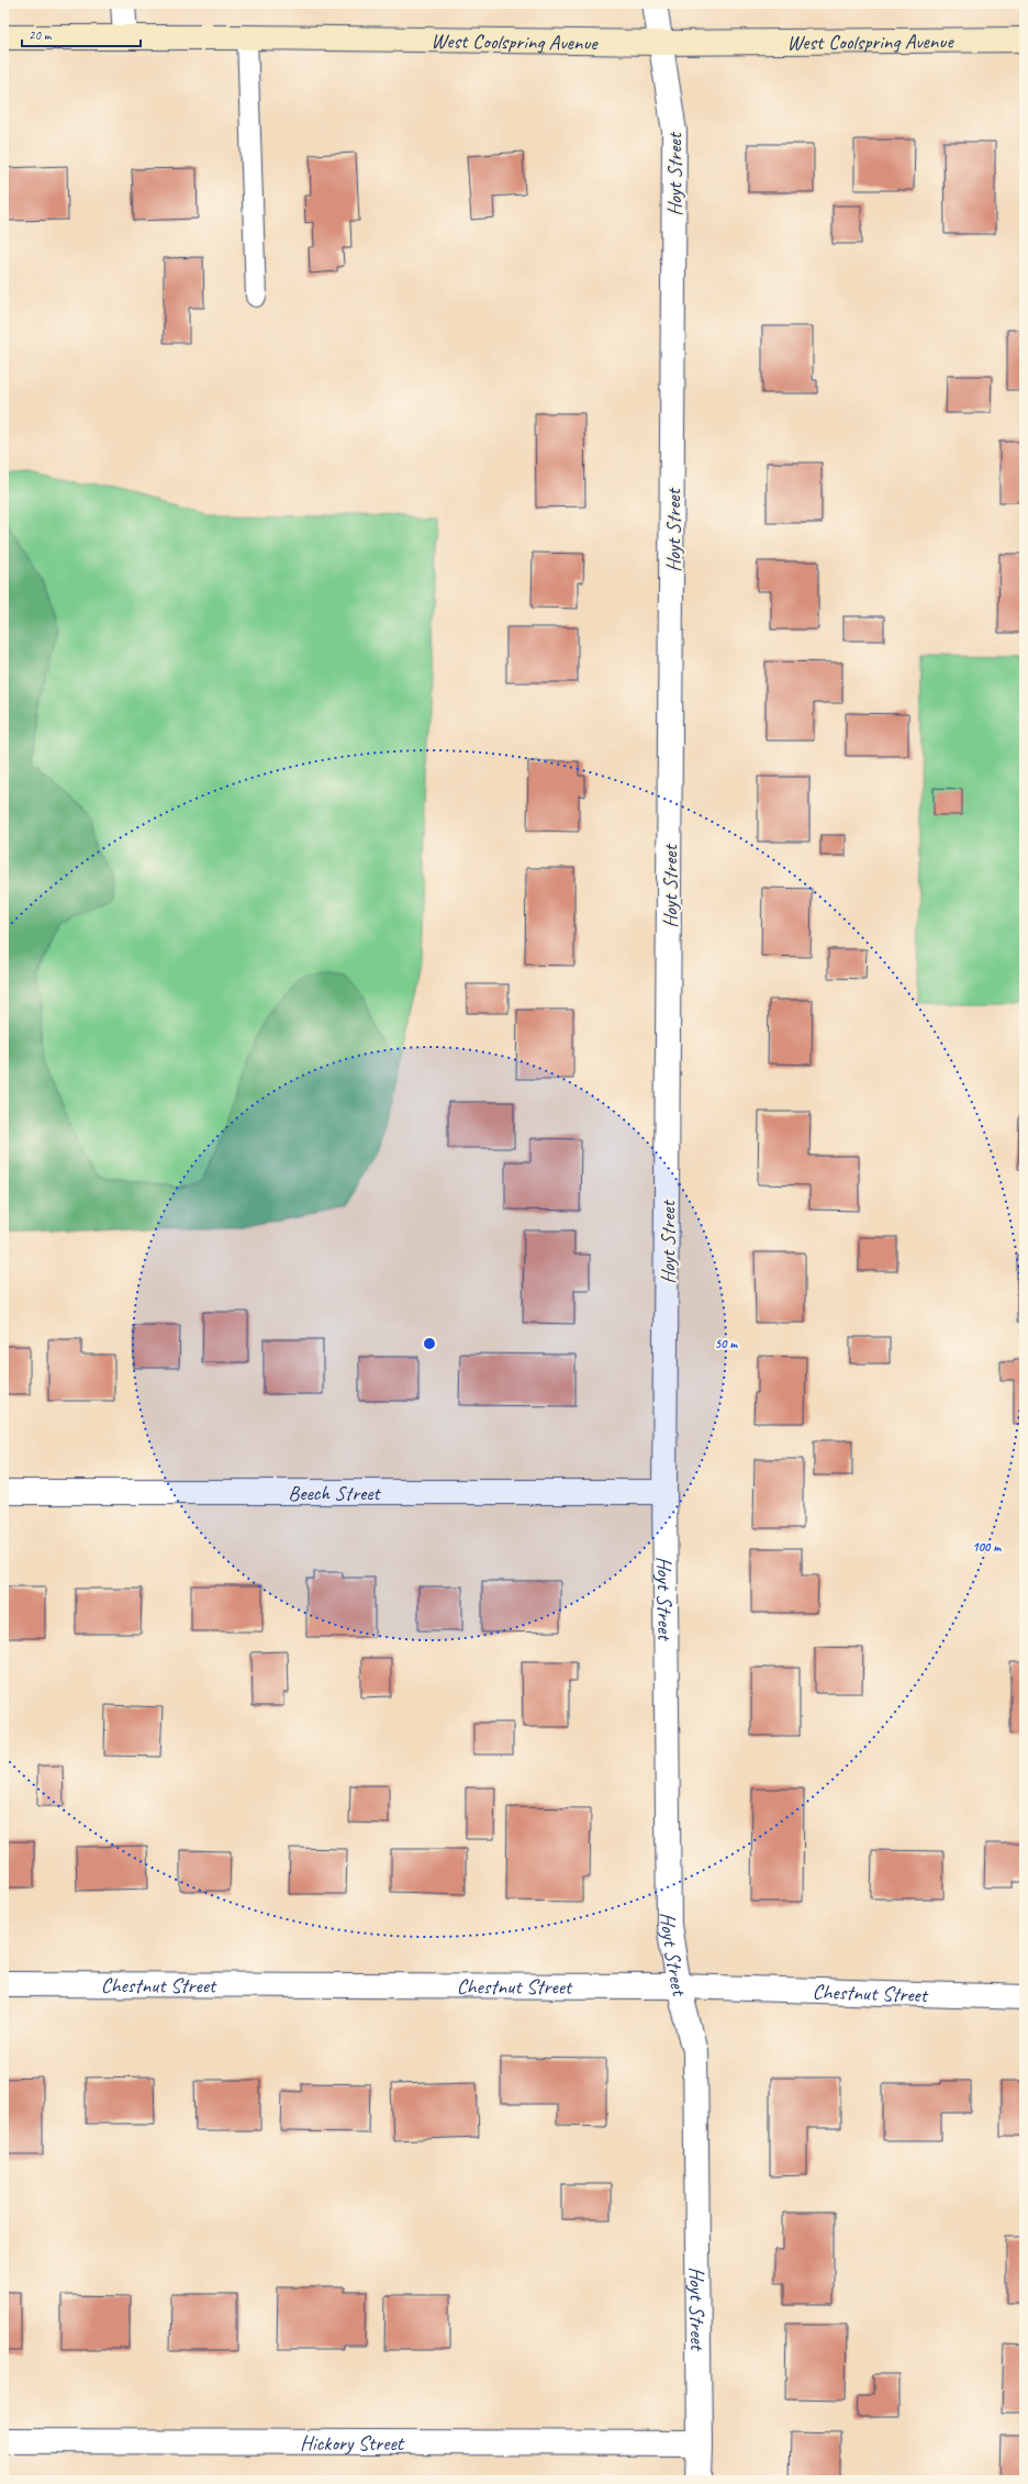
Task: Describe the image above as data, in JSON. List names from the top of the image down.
{
  "streets": {
    "street": [
      "West Coolspring Avenue",
      "Hoyt Street",
      "Beech Street",
      "Chestnut Street",
      "Hickory Street"
    ]
  },
  "crossings": [
    ["West Coolspring Avenue", "Hoyt Street"],
    ["Hoyt Street", "Beech Street"],
    ["Hoyt Street", "Chestnut Street"],
    ["Hoyt Street", "Hickory Street"]
  ],
  "scale_bar": "20 m",
  "rings": ["50 m", "100 m"]
}
